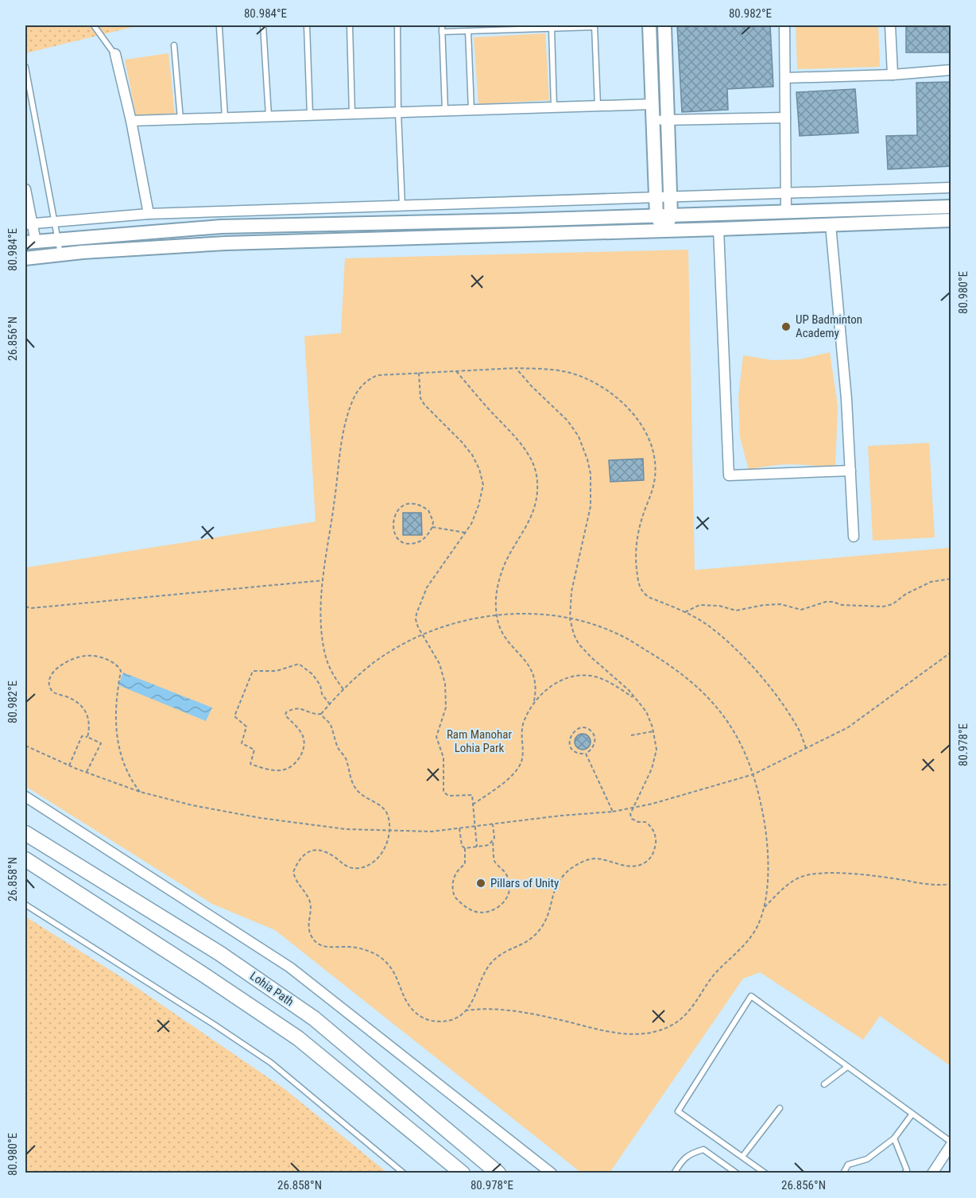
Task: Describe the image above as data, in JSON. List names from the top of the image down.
{
  "streets": {
    "main road": ["Lohia Path"]
  },
  "parks": ["Ram Manohar Lohia Park"],
  "places": ["UP Badminton Academy", "Pillars of Unity"],
  "coordinates": [
    "80.984°E",
    "80.982°E",
    "80.980°E",
    "26.856°N",
    "80.978°E",
    "26.858°N"
  ]
}
